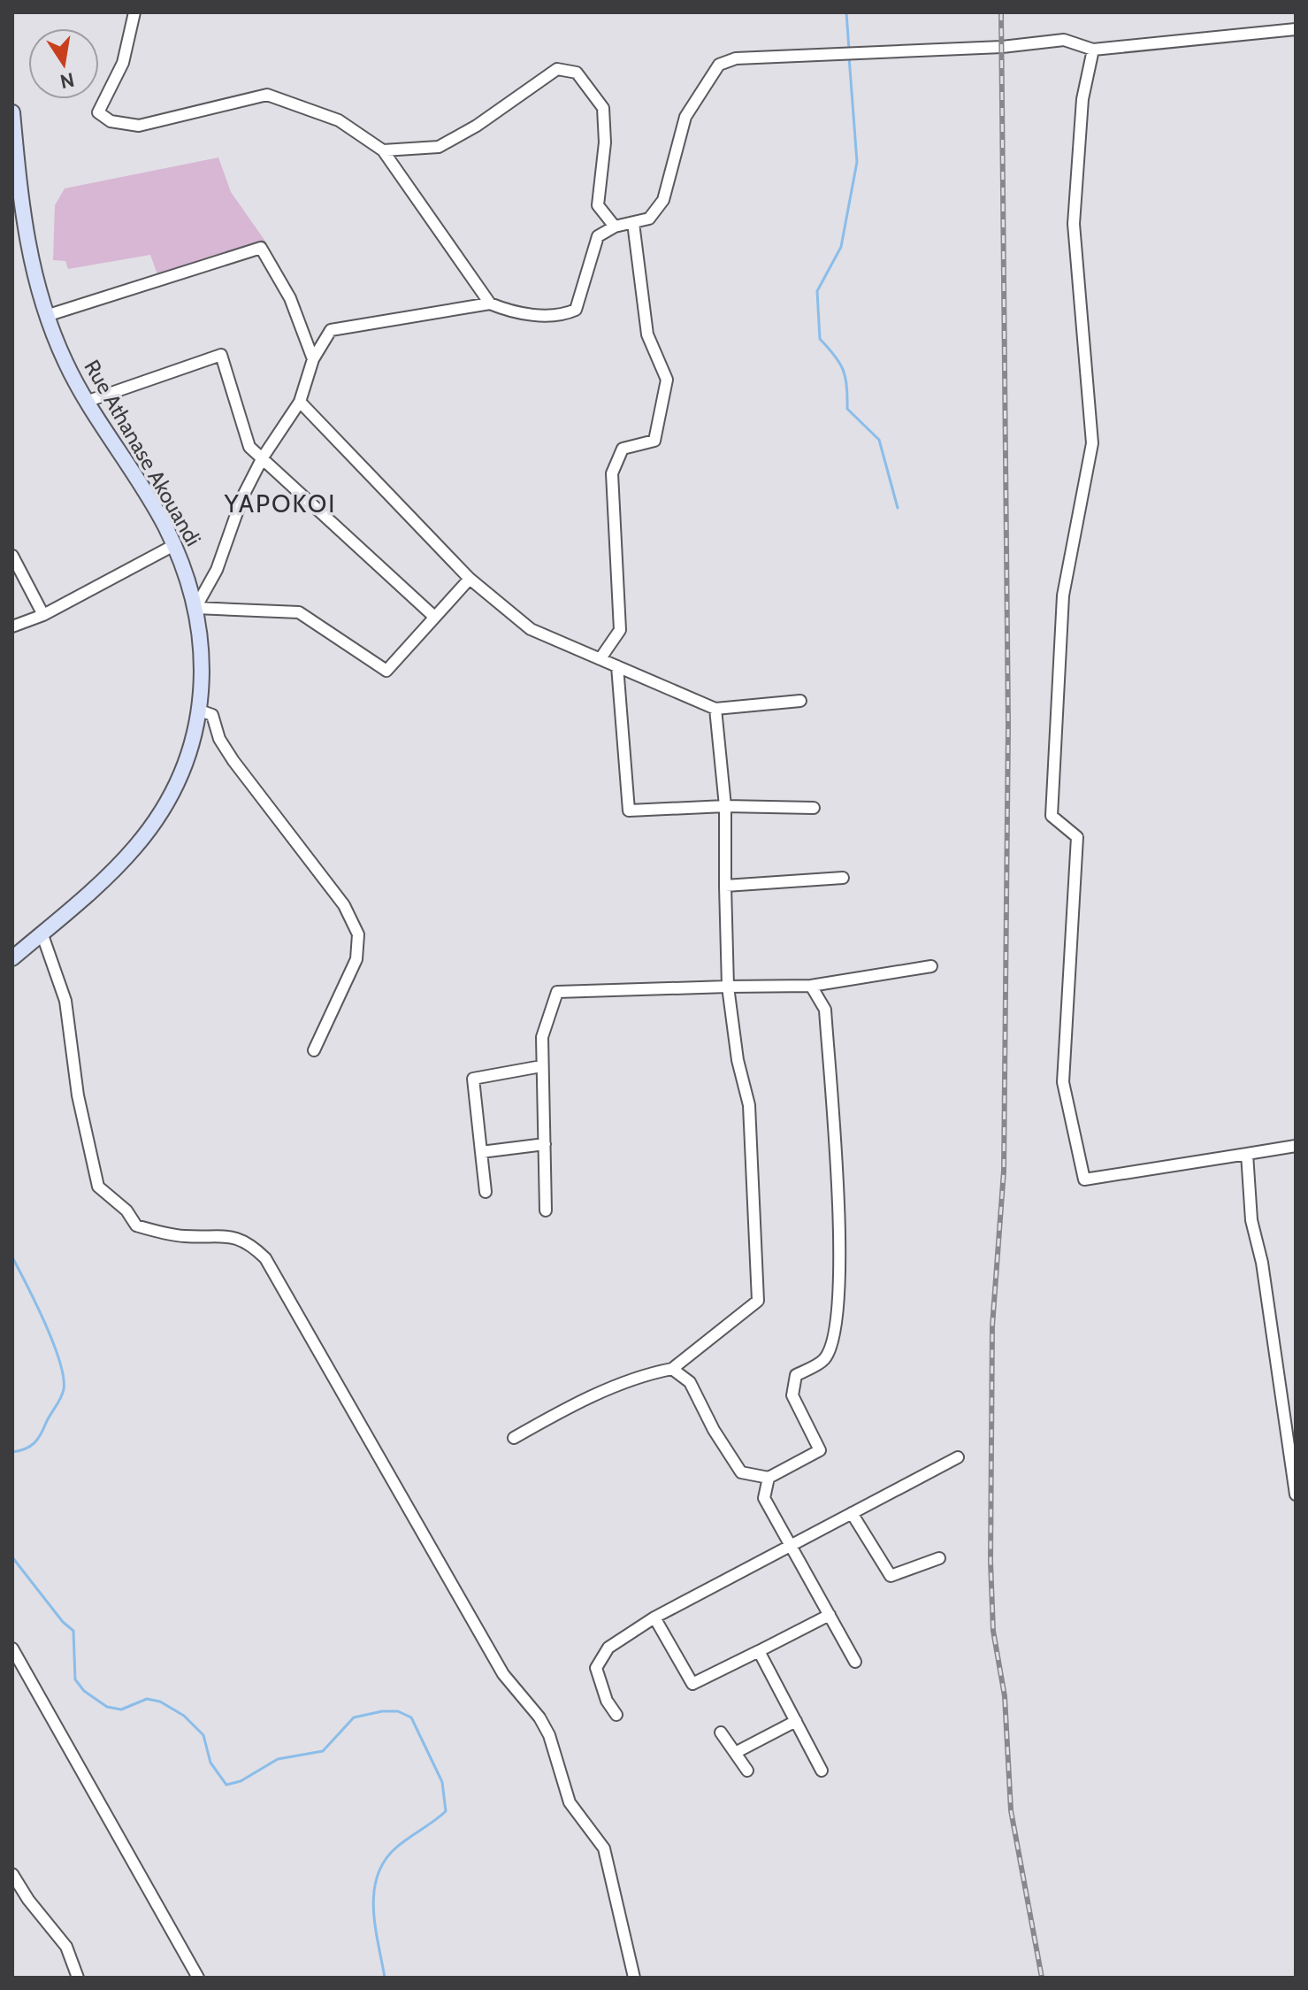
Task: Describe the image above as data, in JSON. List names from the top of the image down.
{
  "streets": {
    "street": ["Rue Athanase Akouandi"]
  },
  "districts": ["YAPOKOI"],
  "north": "bottom"
}
